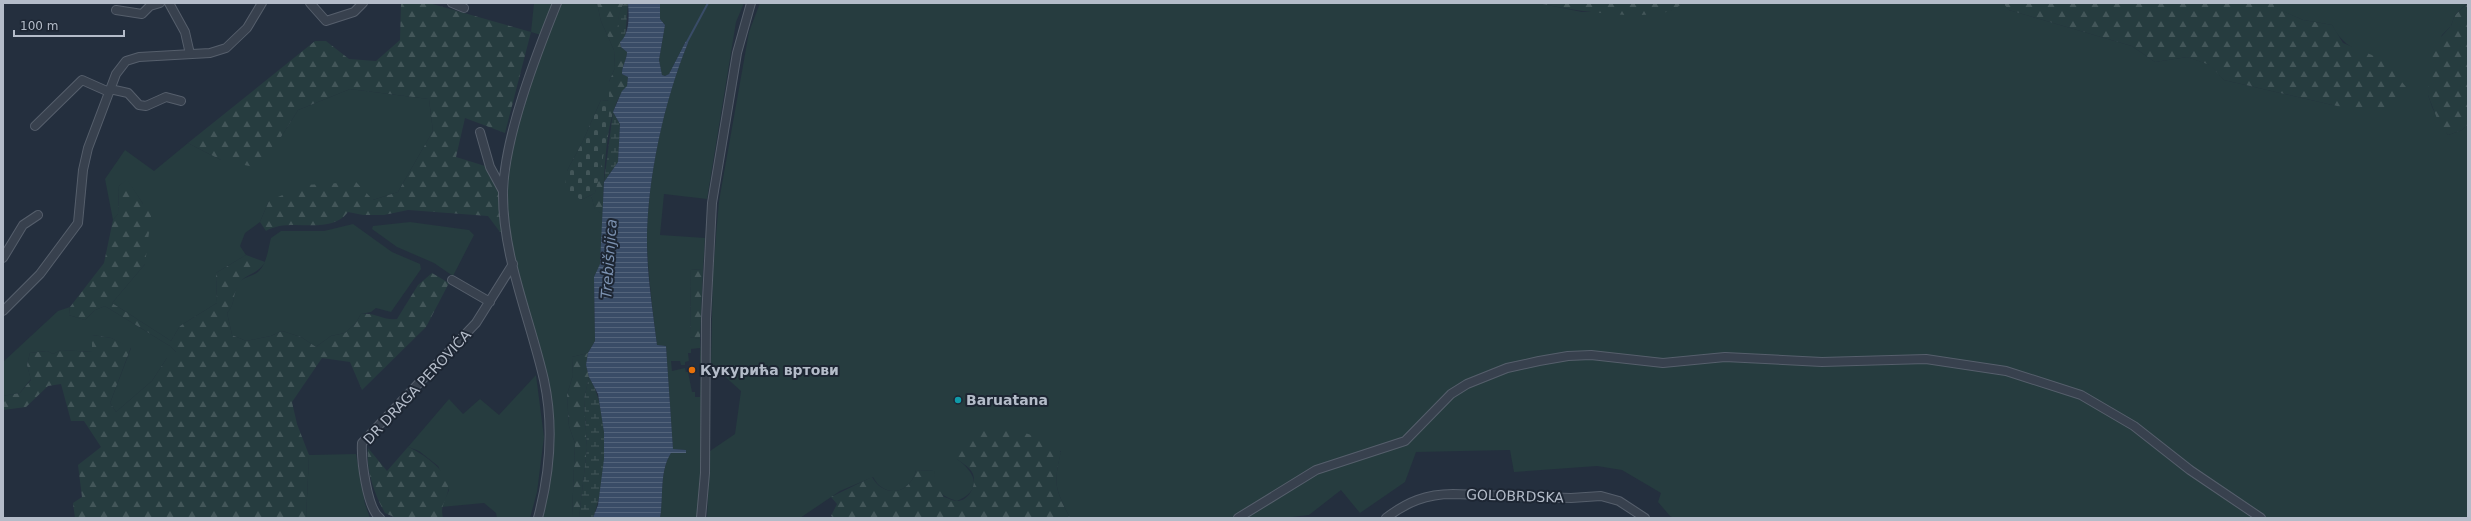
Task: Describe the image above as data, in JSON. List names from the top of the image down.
{
  "streets": {
    "street": ["DR DRAGA PEROVIĆA", "GOLOBRDSKA"]
  },
  "water": ["Trebišnjica"],
  "places": ["Кукурића вртови", "Baruatana"],
  "scale_bar": "100 m"
}
